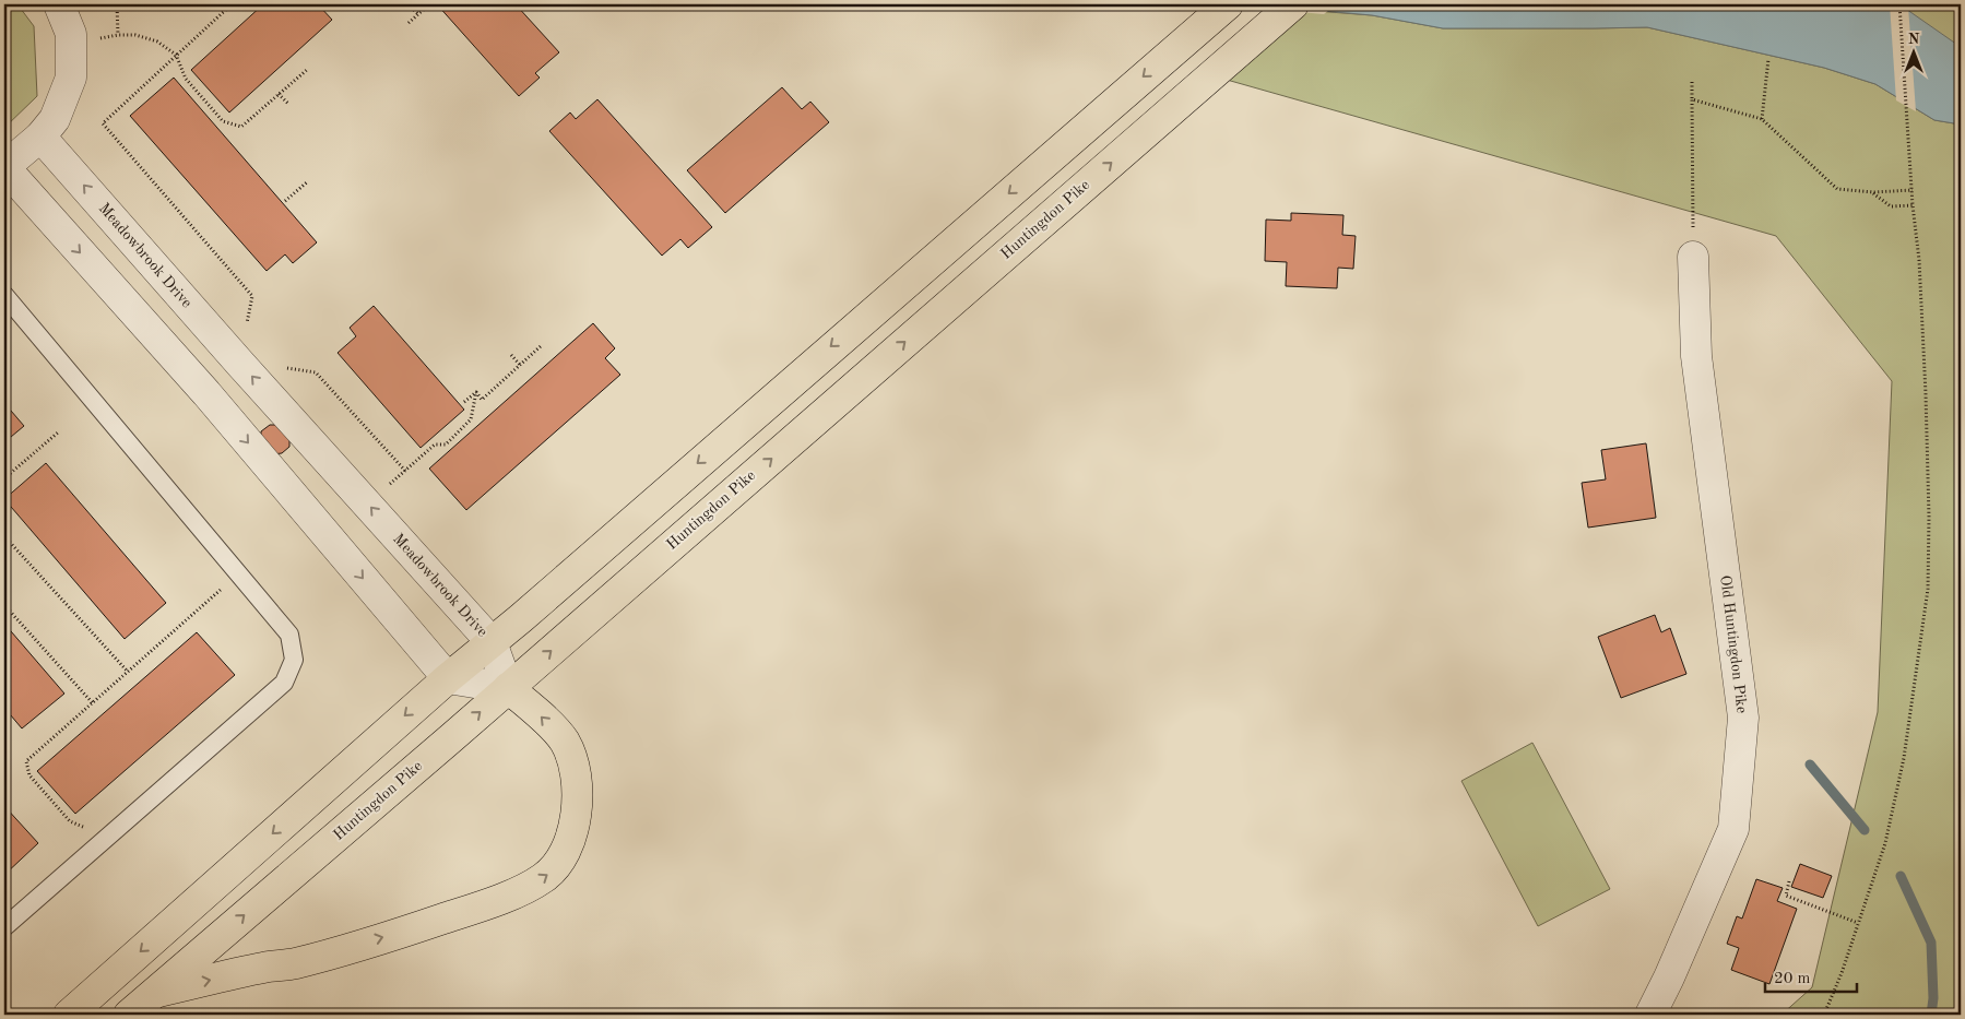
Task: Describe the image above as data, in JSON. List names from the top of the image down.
{
  "streets": {
    "main road": ["Huntingdon Pike"],
    "street": ["Meadowbrook Drive", "Old Huntingdon Pike"]
  },
  "crossings": [
    ["Huntingdon Pike", "Meadowbrook Drive"]
  ],
  "scale_bar": "20 m",
  "north": "top"
}
